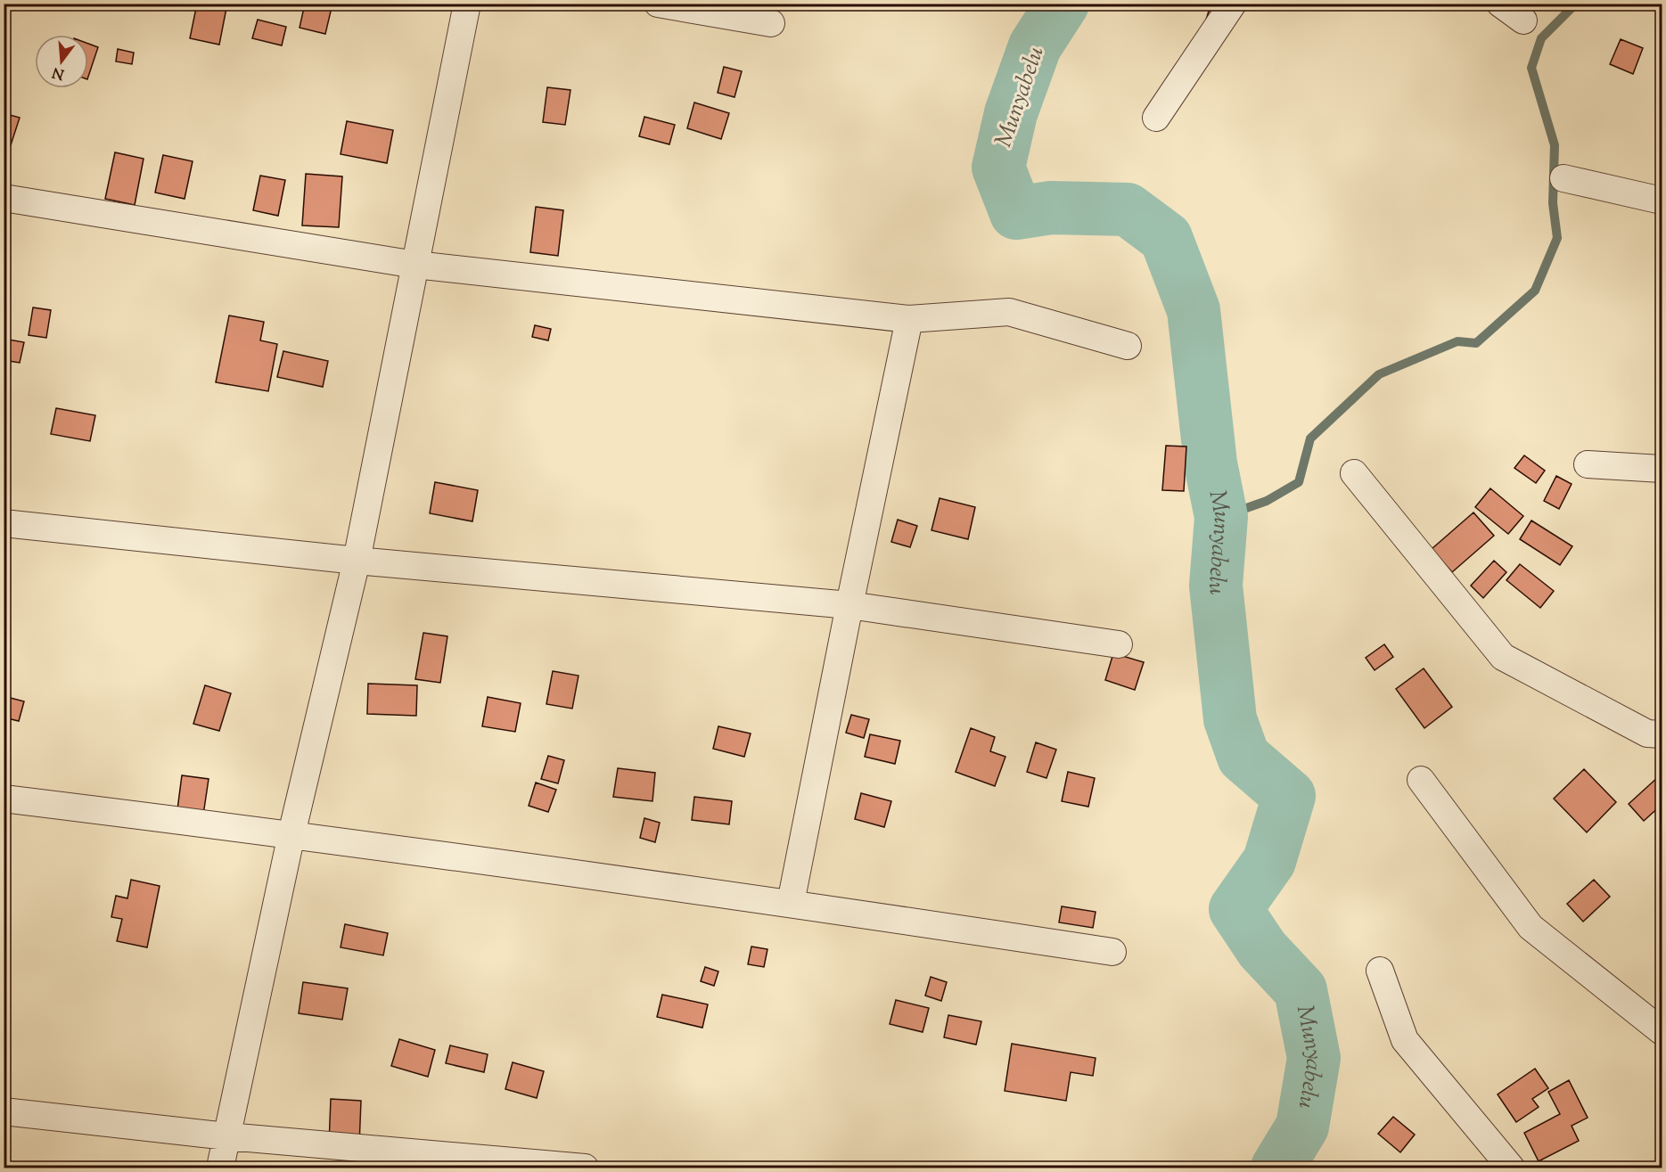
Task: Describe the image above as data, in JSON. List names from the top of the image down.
{
  "water": ["Munyabelu"],
  "north": "bottom"
}
